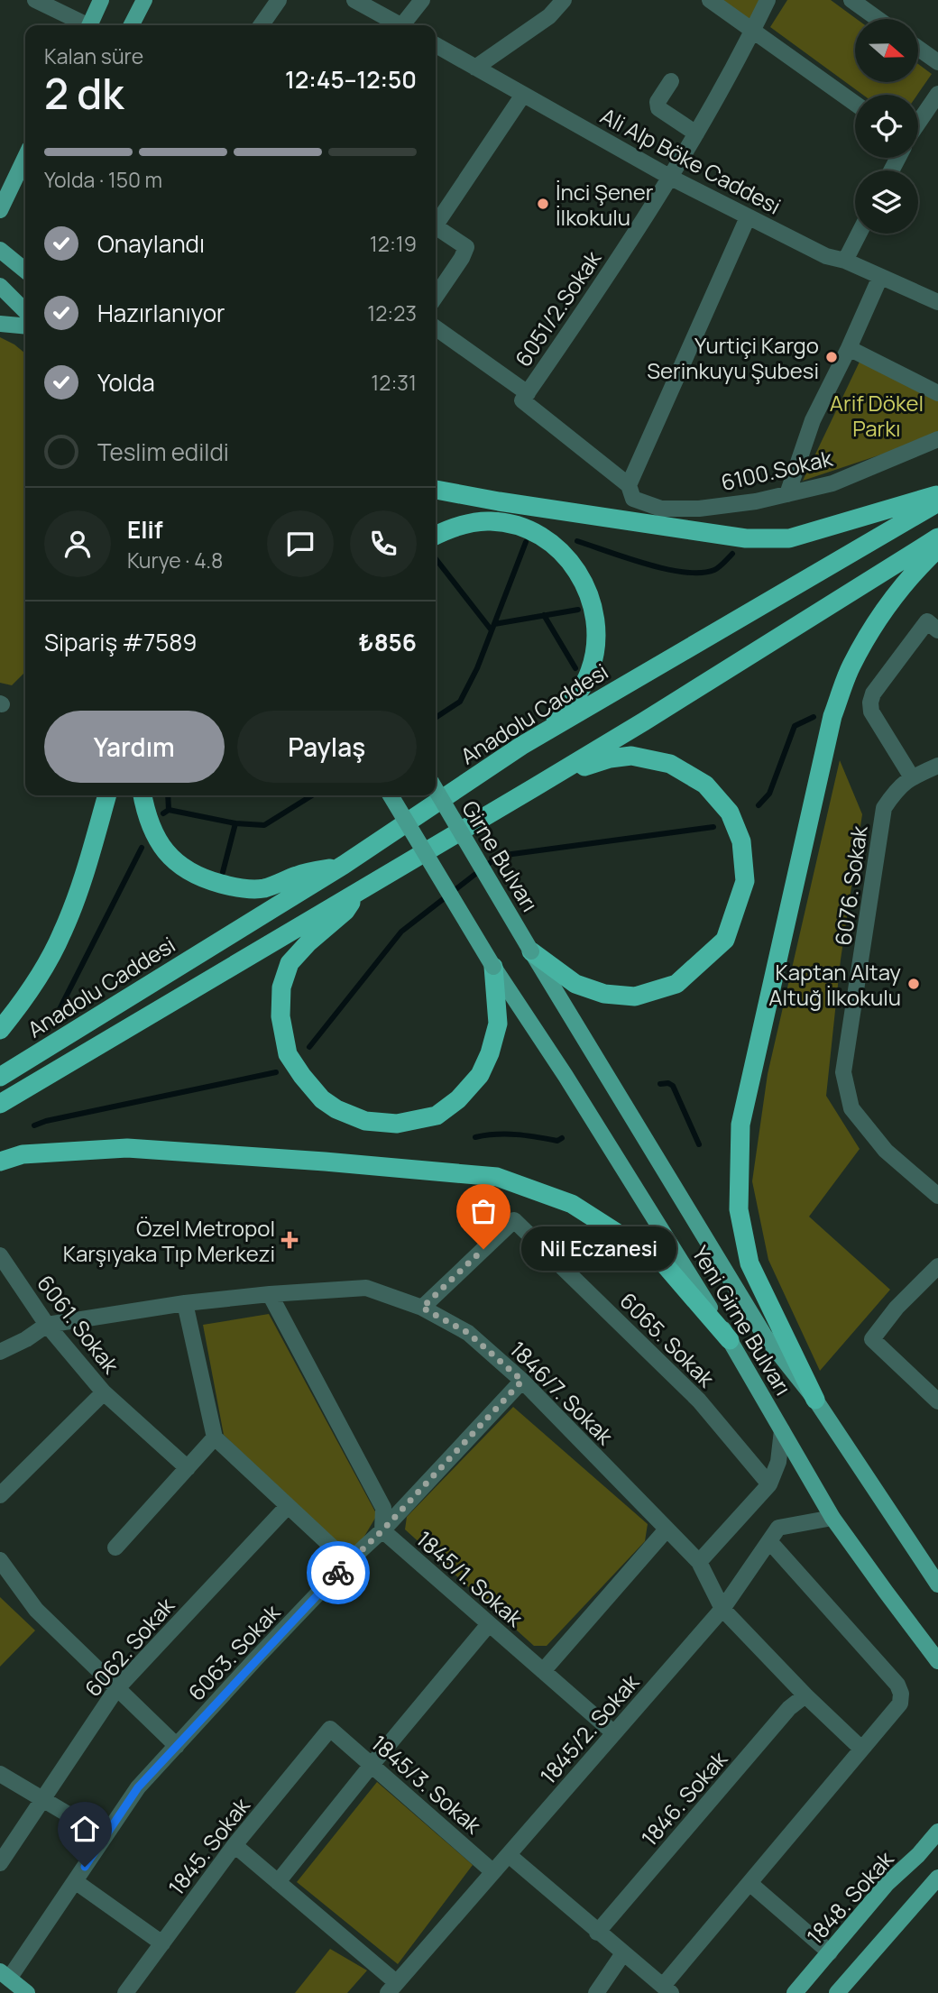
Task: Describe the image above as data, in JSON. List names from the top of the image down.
{
  "streets": {
    "highway": ["Anadolu Caddesi"],
    "main road": ["Girne Bulvarı", "Yeni Girne Bulvarı", "1848. Sokak"],
    "street": [
      "Ali Alp Böke Caddesi",
      "6051/2.Sokak",
      "6100.Sokak",
      "6076. Sokak",
      "6061. Sokak",
      "6065. Sokak",
      "1846/7. Sokak",
      "1845/1. Sokak",
      "6062. Sokak",
      "6063. Sokak",
      "1845/2. Sokak",
      "1845/3. Sokak",
      "1846. Sokak",
      "1845. Sokak"
    ]
  },
  "crossings": [
    ["Ali Alp Böke Caddesi", "6051/2.Sokak"],
    ["Girne Bulvarı", "Yeni Girne Bulvarı"],
    ["Yeni Girne Bulvarı", "1845/2. Sokak"],
    ["6061. Sokak", "1846/7. Sokak"],
    ["6065. Sokak", "1846/7. Sokak"],
    ["1846/7. Sokak", "1845/1. Sokak"],
    ["1846/7. Sokak", "6063. Sokak"],
    ["1846/7. Sokak", "1845/2. Sokak"],
    ["1846/7. Sokak", "1846. Sokak"],
    ["1845/1. Sokak", "6063. Sokak"],
    ["1845/1. Sokak", "1845/2. Sokak"],
    ["1845/2. Sokak", "1845/3. Sokak"],
    ["1845/3. Sokak", "1845. Sokak"]
  ],
  "parks": ["Arif Dökel Parkı"],
  "places": {
    "other": [
      "İnci Şener İlkokulu",
      "Yurtiçi Kargo Serinkuyu Şubesi",
      "Kaptan Altay Altuğ İlkokulu",
      "Nil Eczanesi"
    ],
    "health": ["Özel Metropol Karşıyaka Tıp Merkezi"]
  },
  "north": "right",
  "page": {
    "heading": ["2 dk", "Kalan süre", "12:45–12:50"],
    "panel": [
      "Elif",
      "Kurye · 4.8",
      "Sipariş #7589",
      "₺856"
    ],
    "bar": "Yolda · 150 m",
    "list": [
      ["Onaylandı", "12:19"],
      ["Hazırlanıyor", "12:23"],
      ["Yolda", "12:31"],
      "Teslim edildi"
    ],
    "buttons": ["Yardım", "Paylaş"],
    "bubble": "Nil Eczanesi"
  }
}
